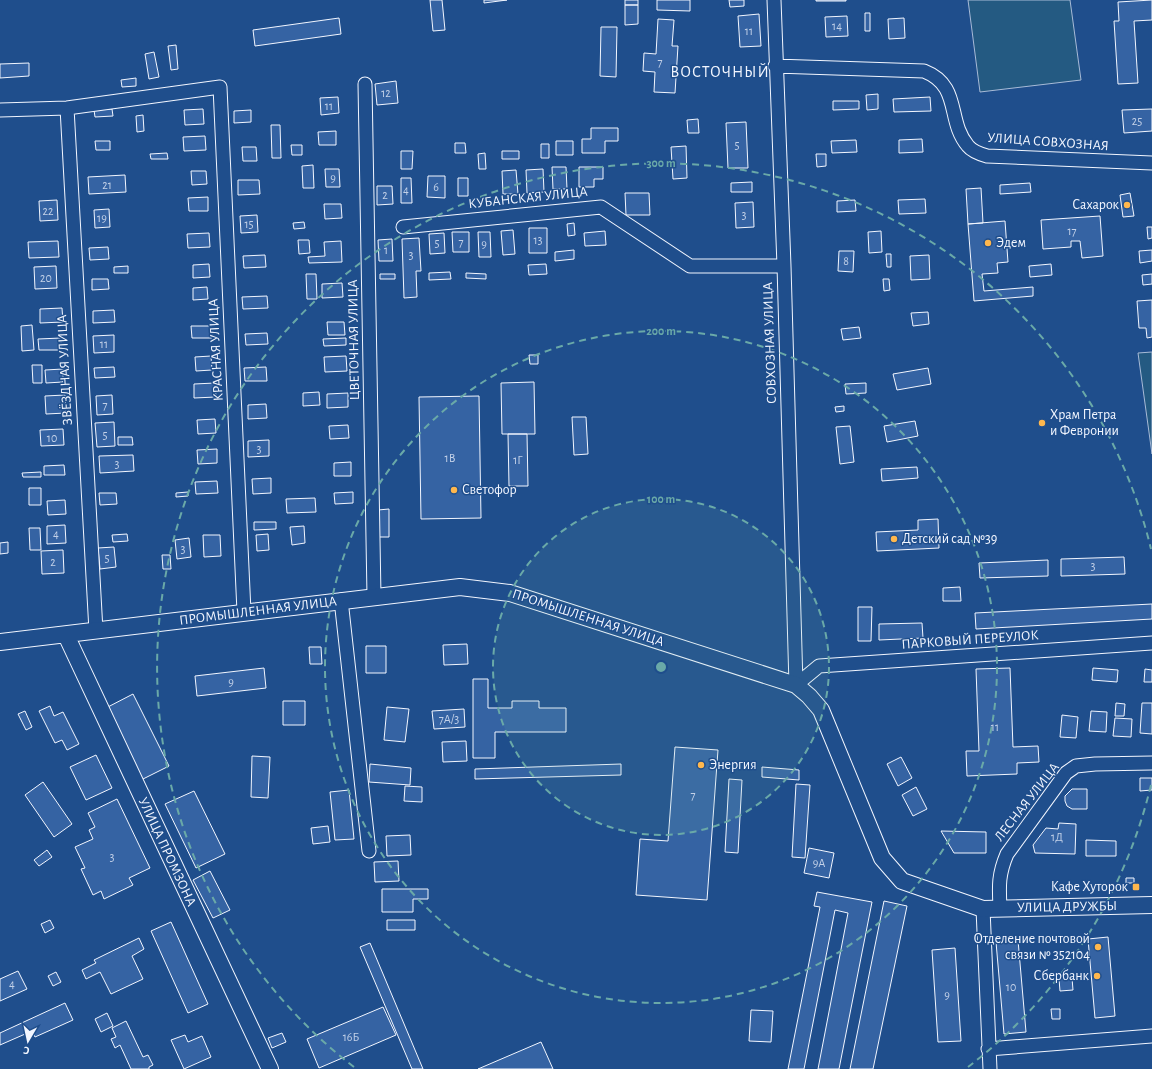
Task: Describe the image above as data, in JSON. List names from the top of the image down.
{
  "streets": {
    "main road": ["ПРОМЫШЛЕННАЯ УЛИЦА", "УЛИЦА ПРОМЗОНА", "УЛИЦА ДРУЖБЫ"],
    "street": [
      "УЛИЦА СОВХОЗНАЯ",
      "КУБАНСКАЯ УЛИЦА",
      "ЦВЕТОЧНАЯ УЛИЦА",
      "СОВХОЗНАЯ УЛИЦА",
      "КРАСНАЯ УЛИЦА",
      "ЗВЁЗДНАЯ УЛИЦА",
      "ПАРКОВЫЙ ПЕРЕУЛОК",
      "ЛЕСНАЯ УЛИЦА"
    ]
  },
  "crossings": [
    ["УЛИЦА СОВХОЗНАЯ", "СОВХОЗНАЯ УЛИЦА"],
    ["КУБАНСКАЯ УЛИЦА", "СОВХОЗНАЯ УЛИЦА"],
    ["ЦВЕТОЧНАЯ УЛИЦА", "ПРОМЫШЛЕННАЯ УЛИЦА"],
    ["СОВХОЗНАЯ УЛИЦА", "ПРОМЫШЛЕННАЯ УЛИЦА"],
    ["СОВХОЗНАЯ УЛИЦА", "ПАРКОВЫЙ ПЕРЕУЛОК"],
    ["КРАСНАЯ УЛИЦА", "ЗВЁЗДНАЯ УЛИЦА"],
    ["КРАСНАЯ УЛИЦА", "ПРОМЫШЛЕННАЯ УЛИЦА"],
    ["ЗВЁЗДНАЯ УЛИЦА", "ПРОМЫШЛЕННАЯ УЛИЦА"],
    ["ПРОМЫШЛЕННАЯ УЛИЦА", "ПАРКОВЫЙ ПЕРЕУЛОК"],
    ["ПРОМЫШЛЕННАЯ УЛИЦА", "УЛИЦА ПРОМЗОНА"],
    ["ПРОМЫШЛЕННАЯ УЛИЦА", "УЛИЦА ДРУЖБЫ"],
    ["ЛЕСНАЯ УЛИЦА", "УЛИЦА ДРУЖБЫ"]
  ],
  "districts": ["ВОСТОЧНЫЙ"],
  "places": {
    "other": [
      "Сахарок",
      "Эдем",
      "Храм Петра и Февронии",
      "Светофор",
      "Детский сад №39",
      "Энергия",
      "Отделение почтовой связи № 352104",
      "Сбербанк"
    ],
    "transit": ["Кафе Хуторок"]
  },
  "house_numbers": [
    "14",
    "11",
    "7",
    "12",
    "11",
    "25",
    "5",
    "9",
    "21",
    "6",
    "4",
    "2",
    "22",
    "3",
    "19",
    "15",
    "17",
    "13",
    "7",
    "5",
    "9",
    "1",
    "3",
    "8",
    "20",
    "11",
    "7",
    "5",
    "10",
    "3",
    "1В",
    "1Г",
    "3",
    "4",
    "3",
    "5",
    "2",
    "3",
    "9",
    "7А/3",
    "11",
    "7",
    "1Д",
    "3",
    "9А",
    "4",
    "10",
    "9",
    "16Б"
  ],
  "north": "bottom",
  "rings": ["300 m", "200 m", "100 m"]
}
